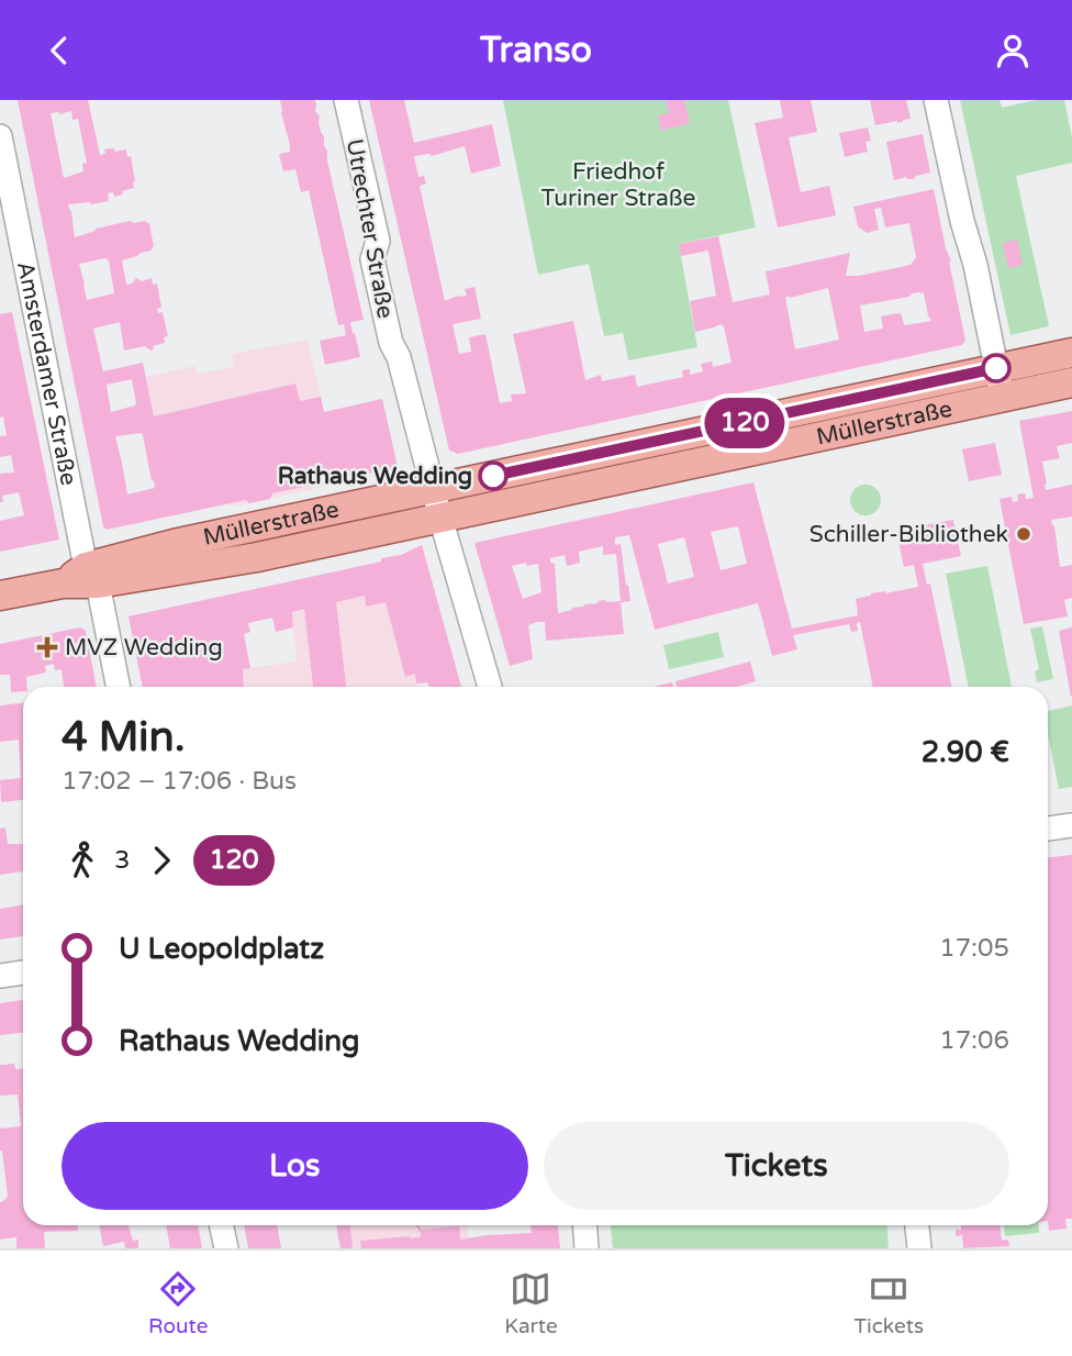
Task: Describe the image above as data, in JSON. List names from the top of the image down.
{
  "streets": {
    "main road": ["Müllerstraße"],
    "street": ["Utrechter Straße", "Amsterdamer Straße"]
  },
  "crossings": [
    ["Utrechter Straße", "Müllerstraße"],
    ["Amsterdamer Straße", "Müllerstraße"]
  ],
  "parks": ["Friedhof Turiner Straße"],
  "places": {
    "other": ["Rathaus Wedding", "Schiller-Bibliothek"],
    "health": ["MVZ Wedding"]
  },
  "lines": ["bus line 120"],
  "page": {
    "header": "Transo",
    "on_map": "120",
    "heading": ["4 Min.", "17:02 – 17:06 · Bus", "2.90 €"],
    "legs": ["3", "120"],
    "list": [
      {
        "name": "U Leopoldplatz",
        "value": "17:05"
      },
      {
        "name": "Rathaus Wedding",
        "value": "17:06"
      }
    ],
    "buttons": ["Los", "Tickets"],
    "tabs": ["Route", "Karte", "Tickets"]
  }
}
